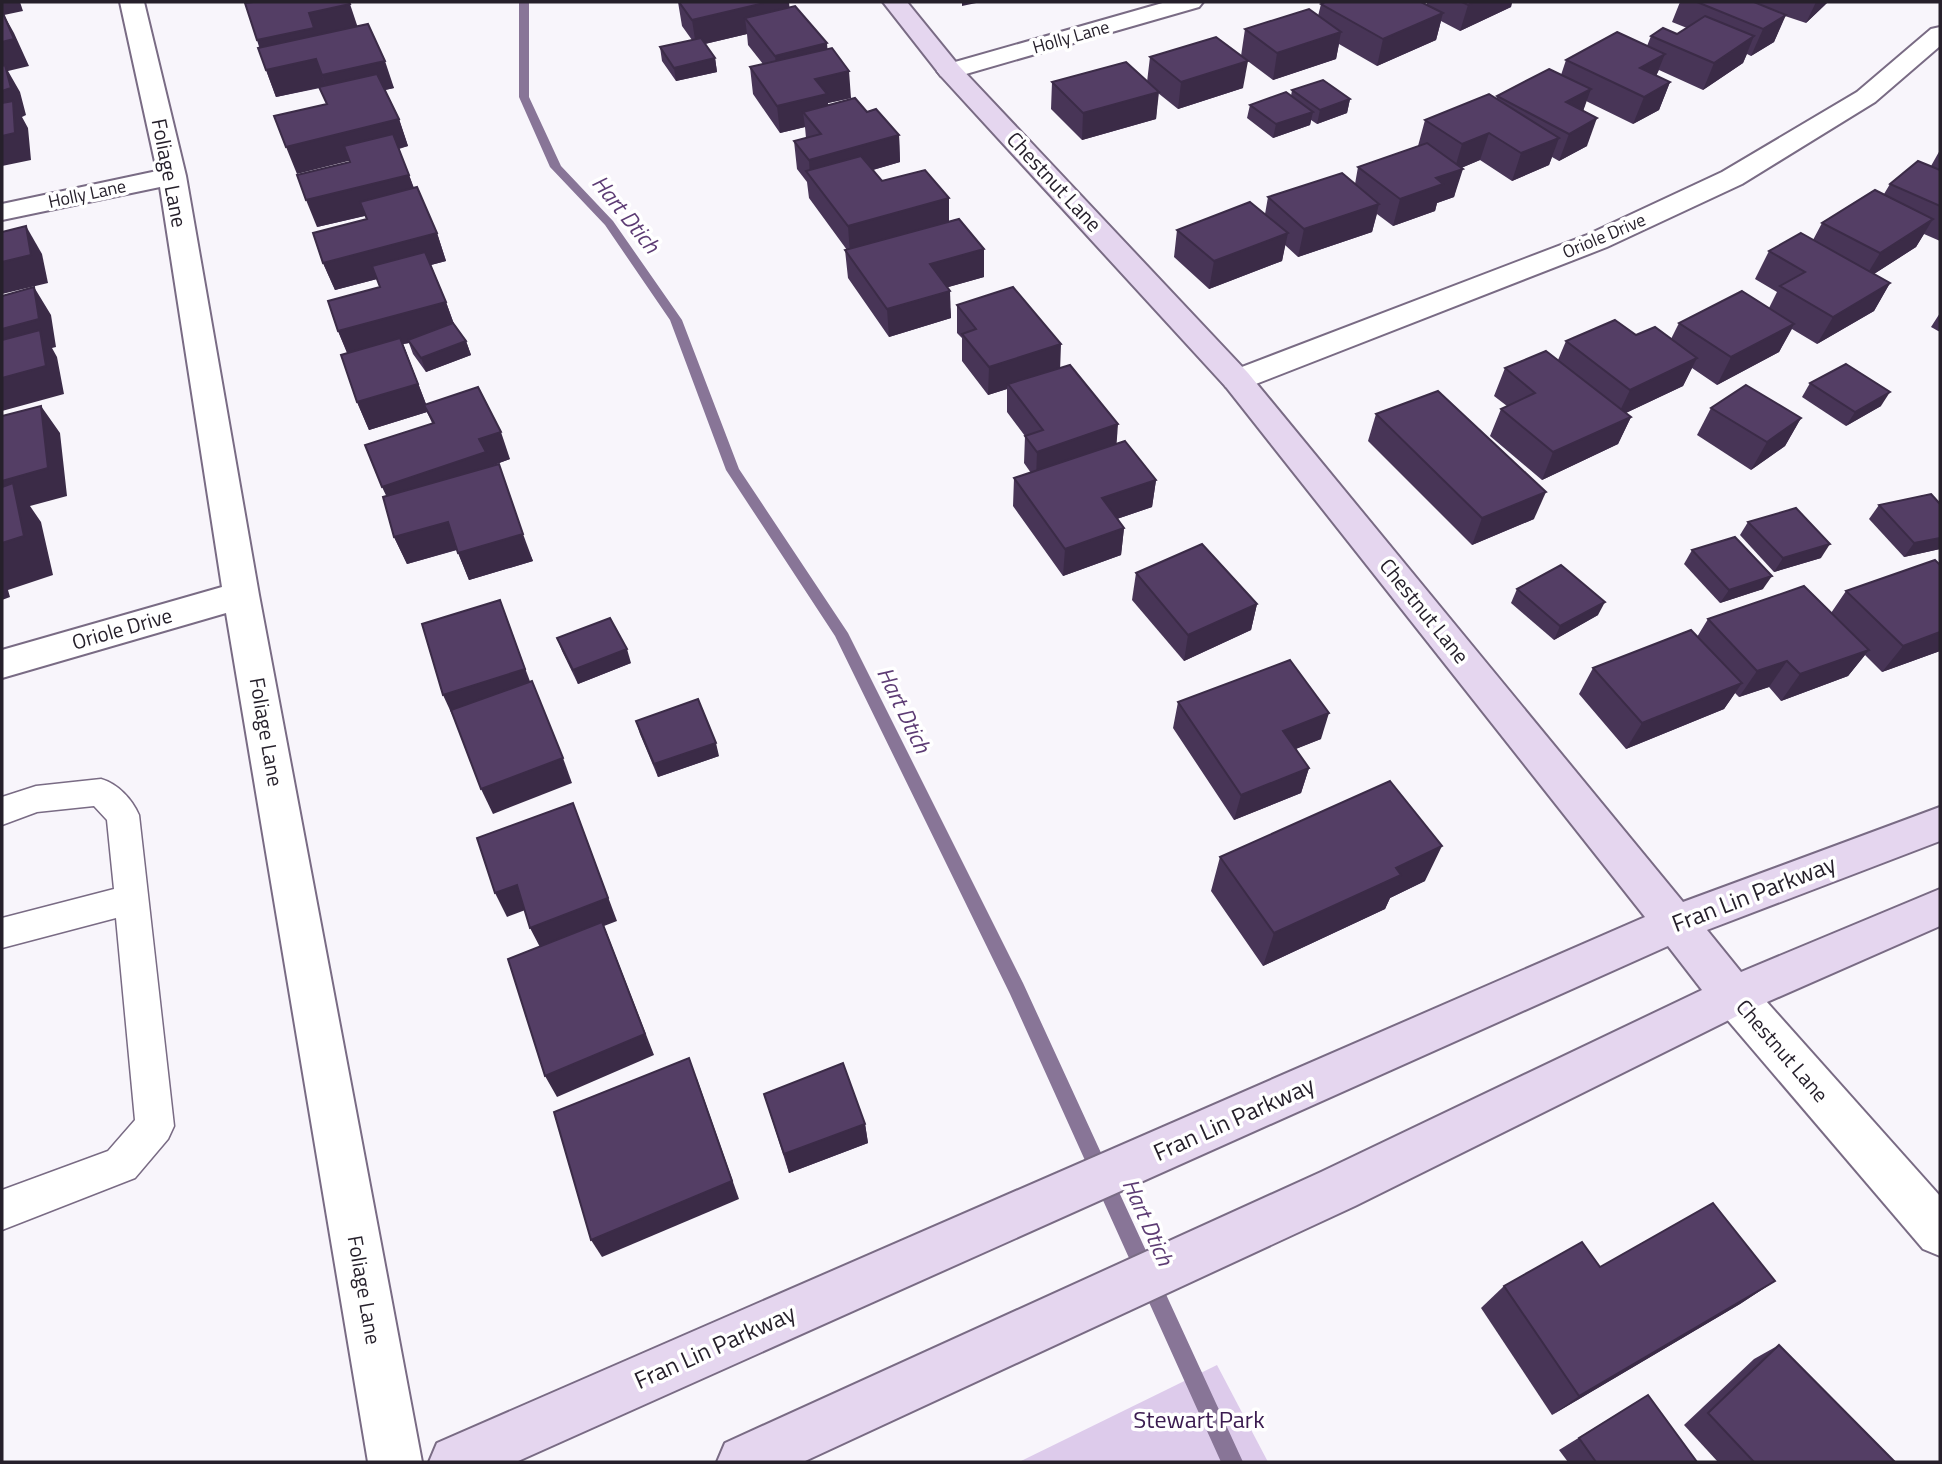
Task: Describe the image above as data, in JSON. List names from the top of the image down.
{
  "streets": {
    "street": [
      "Holly Lane",
      "Foliage Lane",
      "Chestnut Lane",
      "Oriole Drive",
      "Fran Lin Parkway"
    ]
  },
  "crossings": [
    ["Holly Lane", "Foliage Lane"],
    ["Holly Lane", "Chestnut Lane"],
    ["Foliage Lane", "Oriole Drive"],
    ["Chestnut Lane", "Oriole Drive"],
    ["Chestnut Lane", "Fran Lin Parkway"]
  ],
  "water": ["Hart Dtich"],
  "parks": ["Stewart Park"]
}
